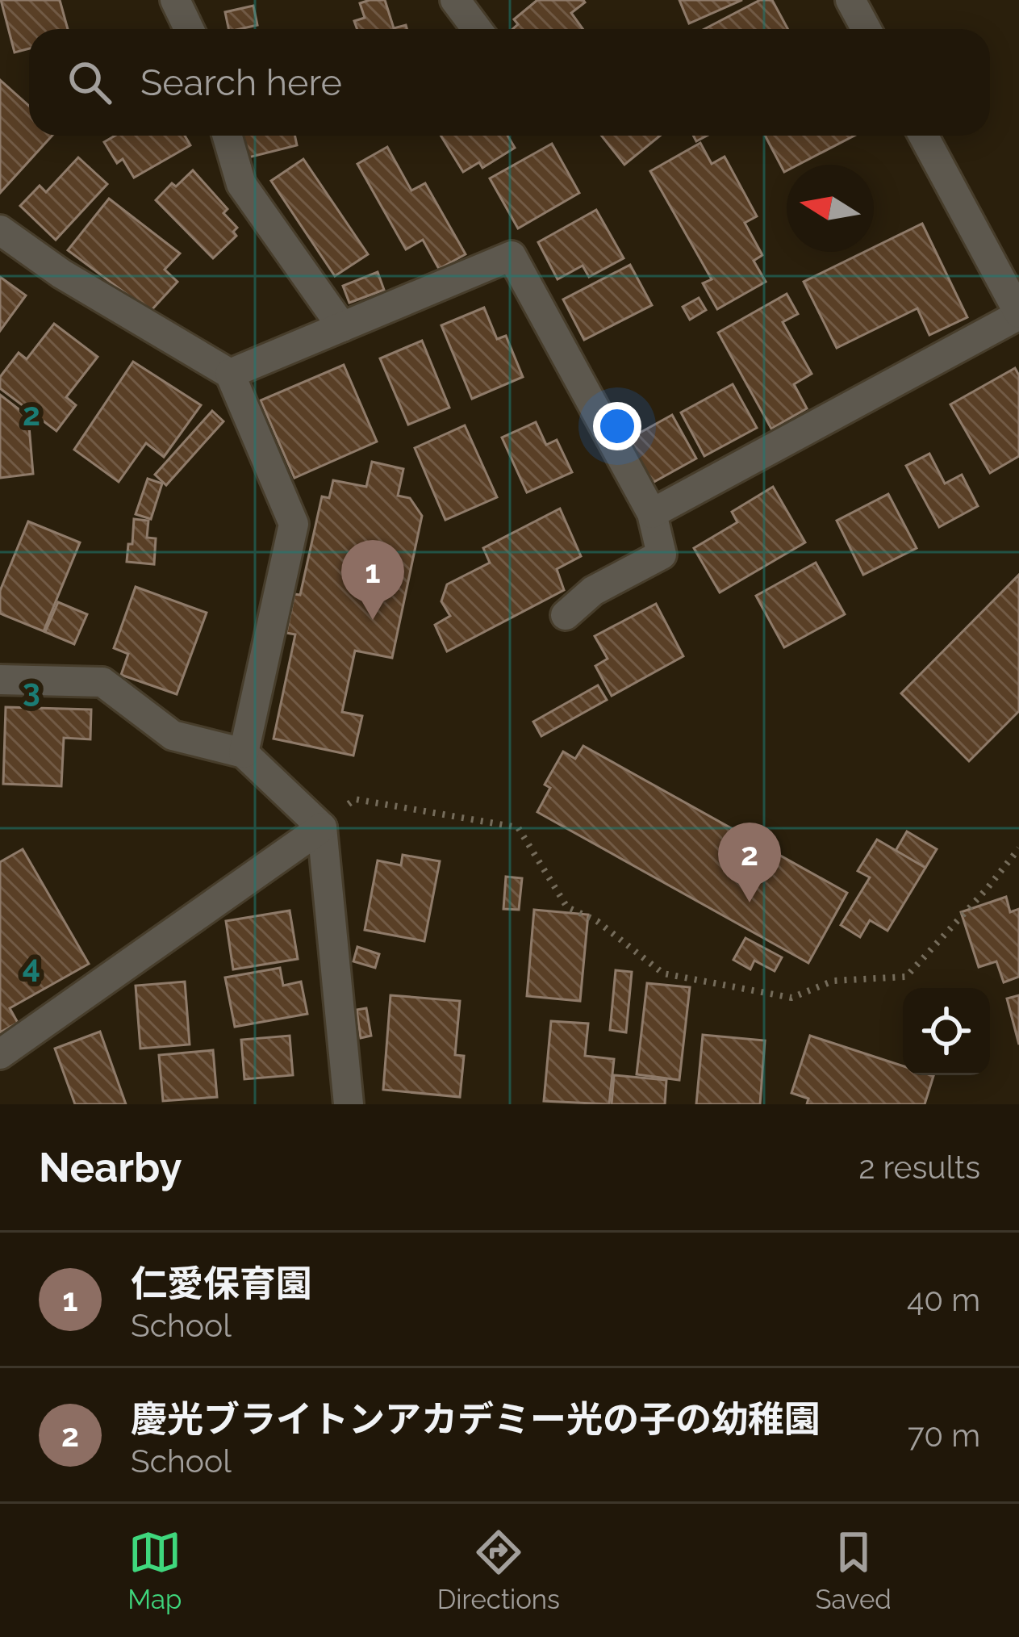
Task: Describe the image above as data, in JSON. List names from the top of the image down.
{
  "north": "left",
  "page": {
    "search": "Search here",
    "pins": ["1", "2"],
    "heading": ["Nearby", "2 results"],
    "list": [
      {
        "mark": "1",
        "name": "仁愛保育園",
        "note": "School",
        "value": "40 m"
      },
      {
        "mark": "2",
        "name": "慶光ブライトンアカデミー光の子の幼稚園",
        "note": "School",
        "value": "70 m"
      }
    ],
    "nav": ["Map", "Directions", "Saved"]
  },
  "grid": {
    "rows": ["2", "3", "4"]
  }
}
